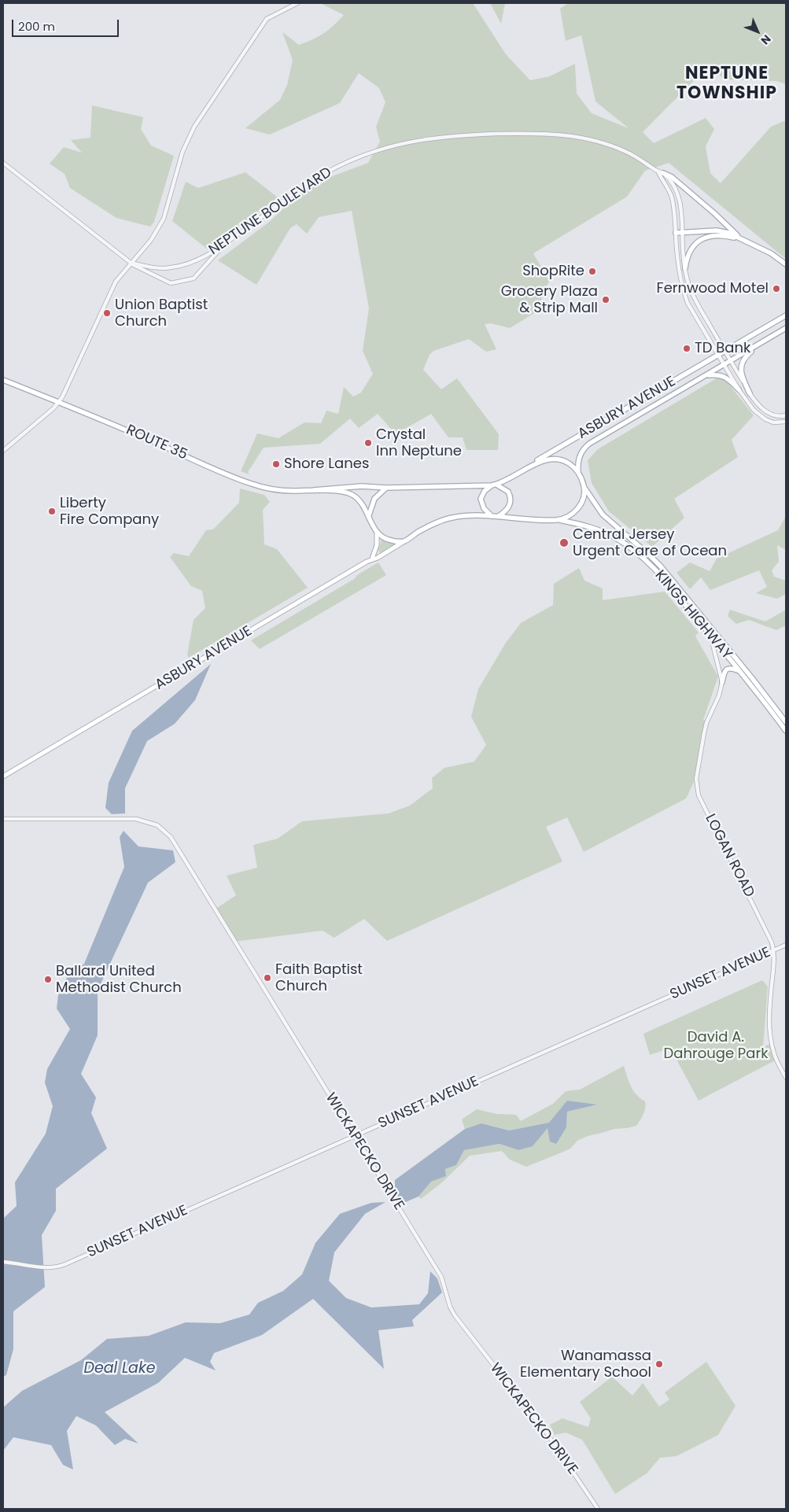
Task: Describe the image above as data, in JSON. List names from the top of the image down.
{
  "streets": {
    "main road": ["ASBURY AVENUE", "ROUTE 35", "KINGS HIGHWAY"],
    "street": [
      "NEPTUNE BOULEVARD",
      "LOGAN ROAD",
      "SUNSET AVENUE",
      "WICKAPECKO DRIVE"
    ]
  },
  "crossings": [
    ["NEPTUNE BOULEVARD", "ASBURY AVENUE"],
    ["ASBURY AVENUE", "KINGS HIGHWAY"],
    ["KINGS HIGHWAY", "LOGAN ROAD"],
    ["LOGAN ROAD", "SUNSET AVENUE"],
    ["SUNSET AVENUE", "WICKAPECKO DRIVE"]
  ],
  "districts": ["NEPTUNE TOWNSHIP"],
  "water": ["Deal Lake"],
  "parks": ["David A. Dahrouge Park"],
  "places": [
    "ShopRite",
    "Fernwood Motel",
    "Grocery Plaza & Strip Mall",
    "Union Baptist Church",
    "TD Bank",
    "Crystal Inn Neptune",
    "Shore Lanes",
    "Liberty Fire Company",
    "Central Jersey Urgent Care of Ocean",
    "Faith Baptist Church",
    "Ballard United Methodist Church",
    "Wanamassa Elementary School"
  ],
  "scale_bar": "200 m",
  "north": "bottom right"
}
